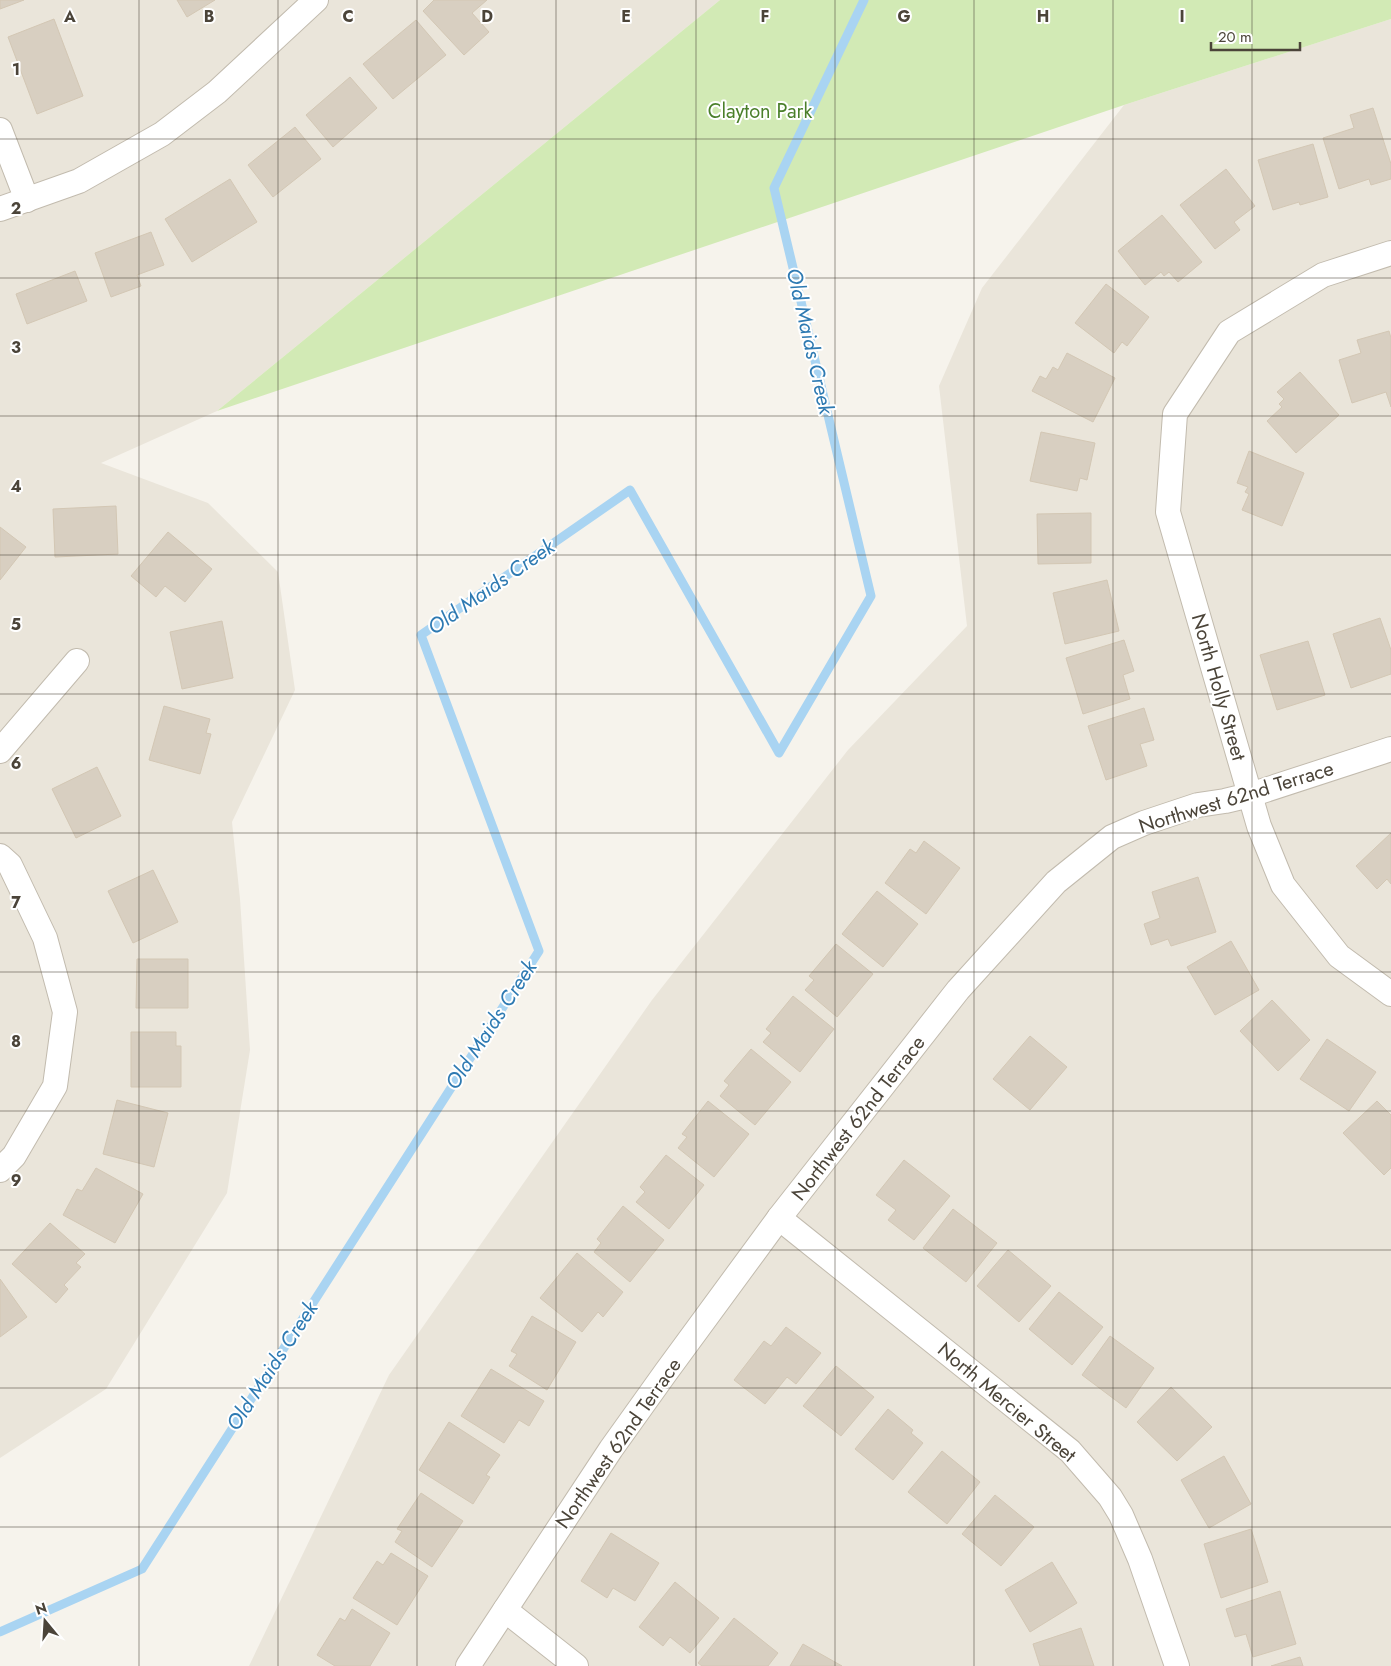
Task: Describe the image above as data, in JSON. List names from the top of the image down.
{
  "streets": {
    "street": ["North Holly Street", "Northwest 62nd Terrace", "North Mercier Street"]
  },
  "crossings": [
    ["North Holly Street", "Northwest 62nd Terrace"],
    ["Northwest 62nd Terrace", "North Mercier Street"]
  ],
  "water": ["Old Maids Creek"],
  "parks": ["Clayton Park"],
  "scale_bar": "20 m",
  "north": "top",
  "grid": {
    "columns": [
      "A",
      "B",
      "C",
      "D",
      "E",
      "F",
      "G",
      "H",
      "I"
    ],
    "rows": [
      "1",
      "2",
      "3",
      "4",
      "5",
      "6",
      "7",
      "8",
      "9"
    ]
  }
}
